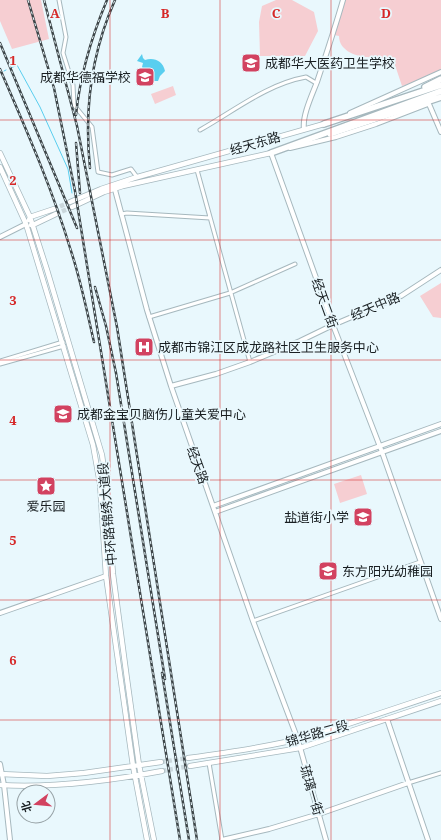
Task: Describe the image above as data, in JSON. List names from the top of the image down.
{
  "streets": {
    "highway": ["经天东路"],
    "main road": ["中环路锦绣大道段", "锦华路二段"],
    "street": [
      "经天二街",
      "经天中路",
      "经天路",
      "琉璃一街"
    ]
  },
  "crossings": [
    ["经天东路", "经天二街"],
    ["经天东路", "经天路"],
    ["经天二街", "经天中路"],
    ["经天中路", "经天路"],
    ["经天路", "锦华路二段"],
    ["经天路", "琉璃一街"],
    ["锦华路二段", "琉璃一街"]
  ],
  "places": {
    "school or university": [
      "成都华大医药卫生学校",
      "成都华德福学校",
      "成都金宝贝脑伤儿童关爱中心",
      "盐道街小学",
      "东方阳光幼稚园"
    ],
    "hospital": ["成都市锦江区成龙路社区卫生服务中心"],
    "place": ["爱乐园"]
  },
  "north": "left",
  "grid": {
    "columns": [
      "A",
      "B",
      "C",
      "D"
    ],
    "rows": [
      "1",
      "2",
      "3",
      "4",
      "5",
      "6"
    ]
  }
}
